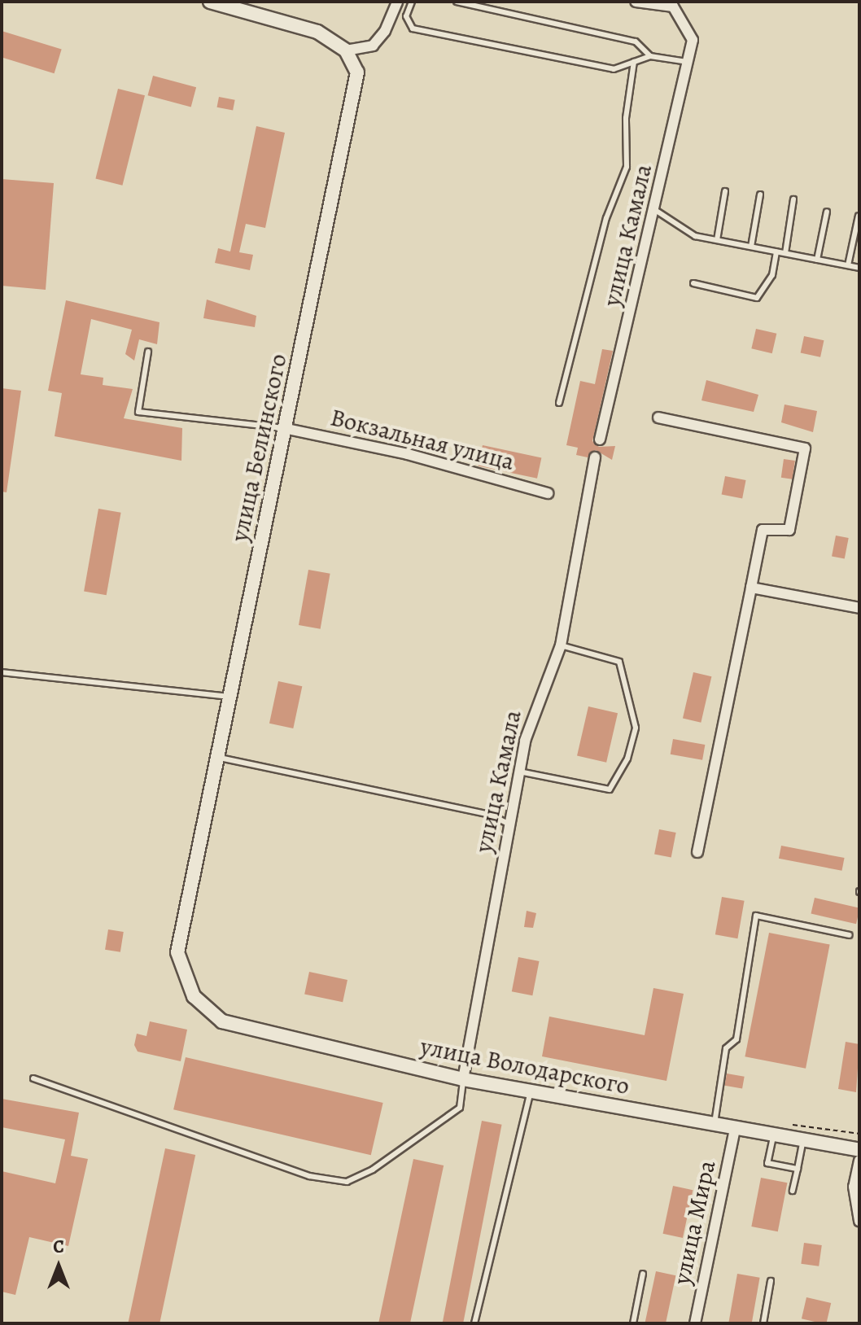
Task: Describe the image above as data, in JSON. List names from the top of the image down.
{
  "streets": {
    "street": [
      "улица Камала",
      "Вокзальная улица",
      "улица Белинского",
      "улица Володарского",
      "улица Мира"
    ]
  },
  "crossings": [
    ["улица Камала", "улица Володарского"],
    ["Вокзальная улица", "улица Белинского"],
    ["улица Белинского", "улица Володарского"],
    ["улица Володарского", "улица Мира"]
  ],
  "north": "top"
}
